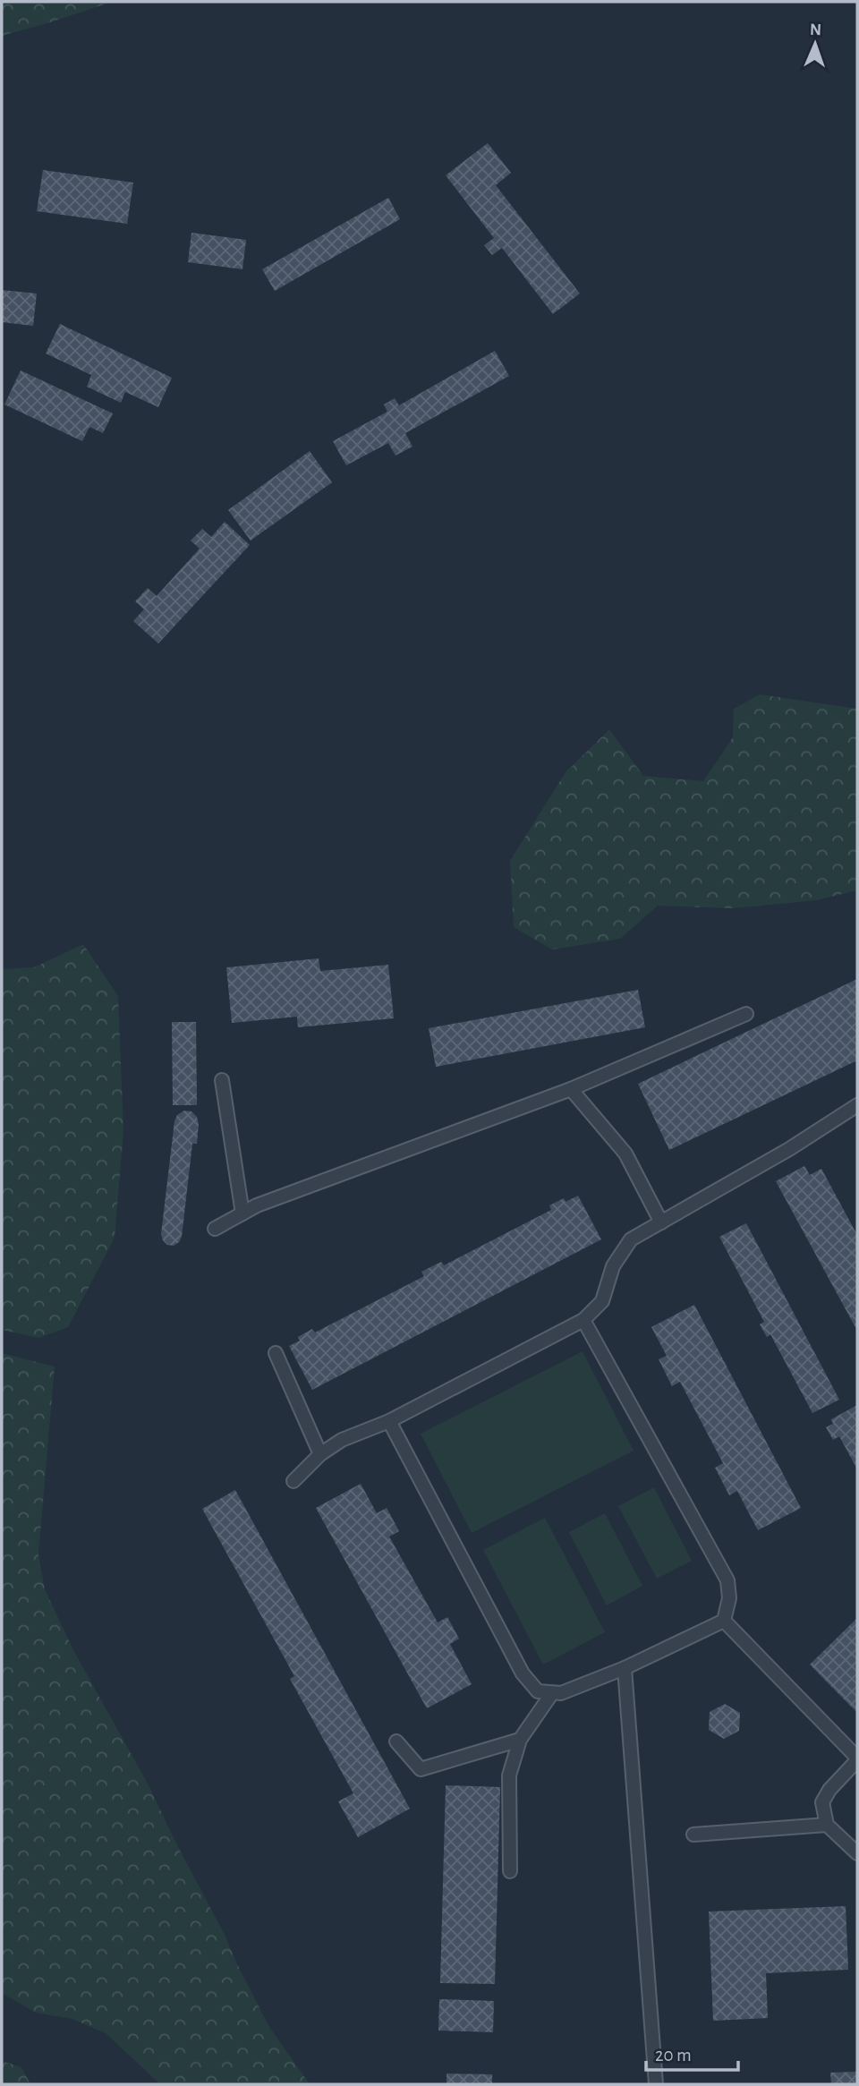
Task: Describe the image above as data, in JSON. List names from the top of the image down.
{
  "scale_bar": "20 m",
  "north": "top"
}
